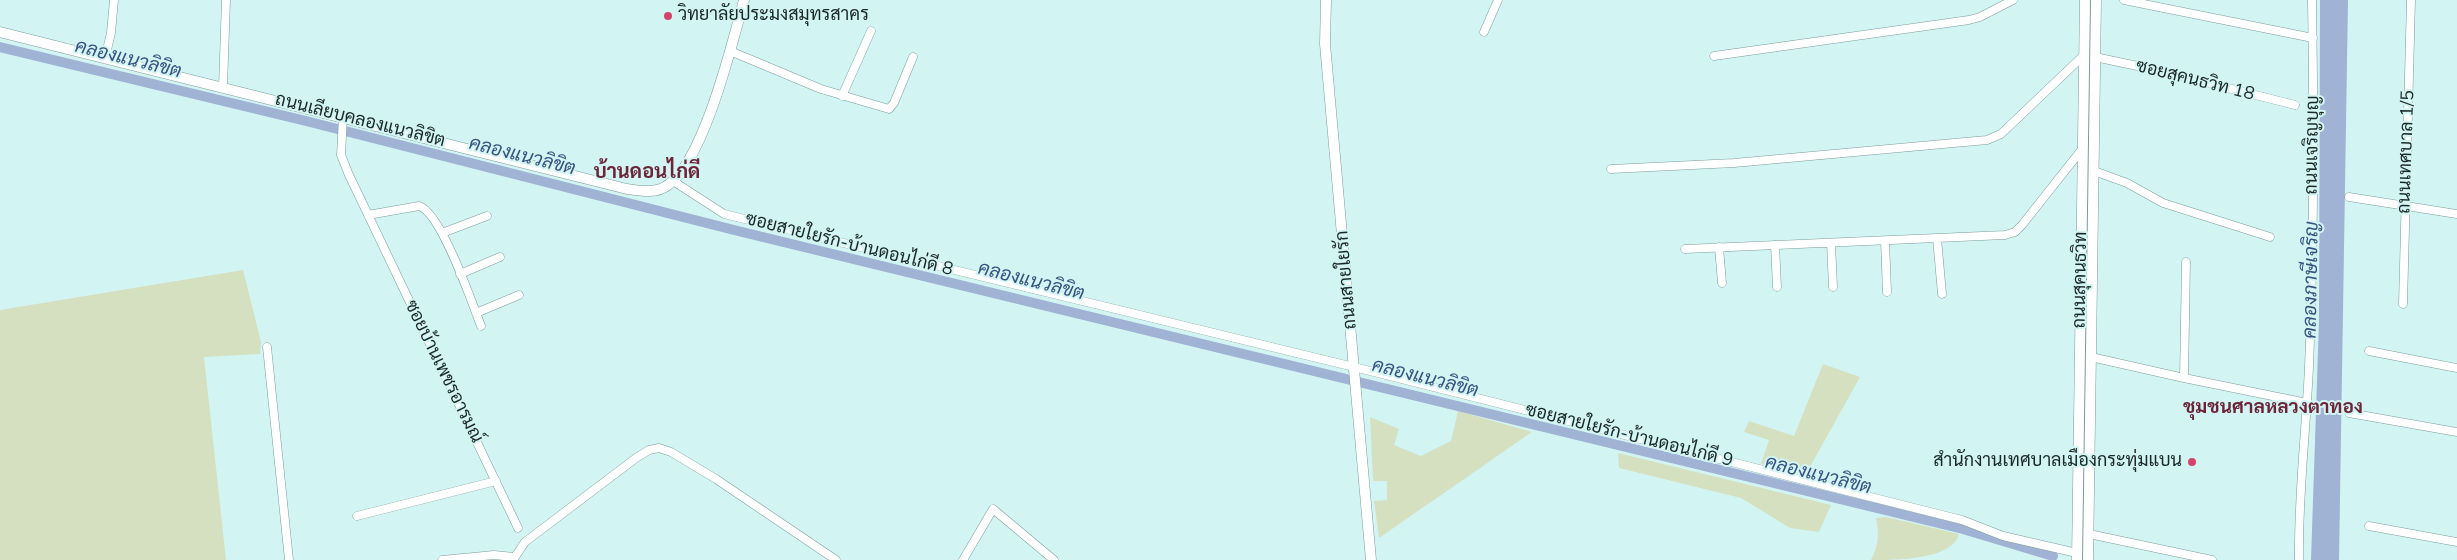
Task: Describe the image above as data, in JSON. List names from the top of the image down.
{
  "streets": {
    "street": [
      "ซอยสุคนธวิท 18",
      "ถนนเลียบคลองแนวลิขิต",
      "ถนนเจริญบุญ",
      "ถนนเทศบาล 1/5",
      "ซอยสายใยรัก-บ้านดอนไก่ดี 8",
      "ถนนสายใยรัก",
      "ถนนสุคนธวิท",
      "ซอยบ้านเพชรอารมณ์",
      "ซอยสายใยรัก-บ้านดอนไก่ดี 9"
    ]
  },
  "crossings": [
    ["ซอยสุคนธวิท 18", "ถนนสุคนธวิท"],
    ["ถนนเลียบคลองแนวลิขิต", "ซอยสายใยรัก-บ้านดอนไก่ดี 8"],
    ["ถนนเลียบคลองแนวลิขิต", "ซอยบ้านเพชรอารมณ์"],
    ["ซอยสายใยรัก-บ้านดอนไก่ดี 8", "ถนนสายใยรัก"],
    ["ซอยสายใยรัก-บ้านดอนไก่ดี 8", "ซอยสายใยรัก-บ้านดอนไก่ดี 9"],
    ["ถนนสายใยรัก", "ซอยสายใยรัก-บ้านดอนไก่ดี 9"],
    ["ถนนสุคนธวิท", "ซอยสายใยรัก-บ้านดอนไก่ดี 9"]
  ],
  "districts": ["บ้านดอนไก่ดี", "ชุมชนศาลหลวงตาทอง"],
  "water": ["คลองแนวลิขิต", "คลองภาษีเจริญ"],
  "places": ["วิทยาลัยประมงสมุทรสาคร", "สำนักงานเทศบาลเมืองกระทุ่มแบน"]
}
